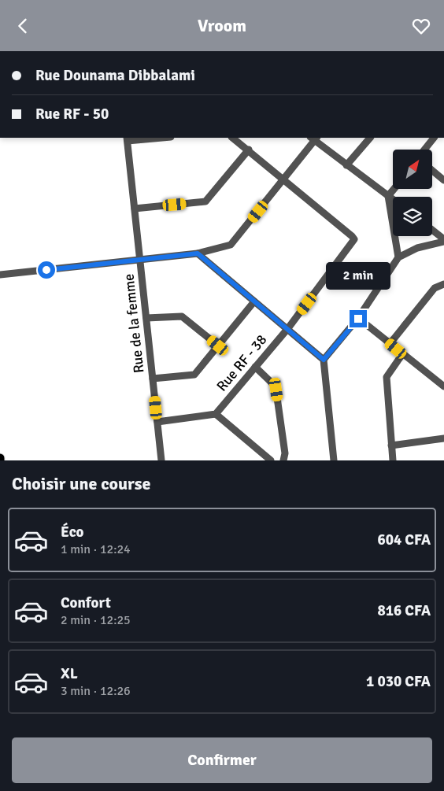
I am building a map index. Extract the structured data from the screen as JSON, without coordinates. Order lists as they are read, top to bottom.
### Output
{
  "streets": {
    "street": ["Rue de la femme", "Rue RF - 38"]
  },
  "north": "top right",
  "page": {
    "header": "Vroom",
    "banner": ["Rue Dounama Dibbalami", "Rue RF - 50"],
    "bubble": "2 min",
    "heading": "Choisir une course",
    "list": [
      {
        "name": "Éco",
        "note": "1 min · 12:24",
        "value": "604 CFA"
      },
      {
        "name": "Confort",
        "note": "2 min · 12:25",
        "value": "816 CFA"
      },
      {
        "name": "XL",
        "note": "3 min · 12:26",
        "value": "1 030 CFA"
      }
    ],
    "buttons": "Confirmer"
  }
}
